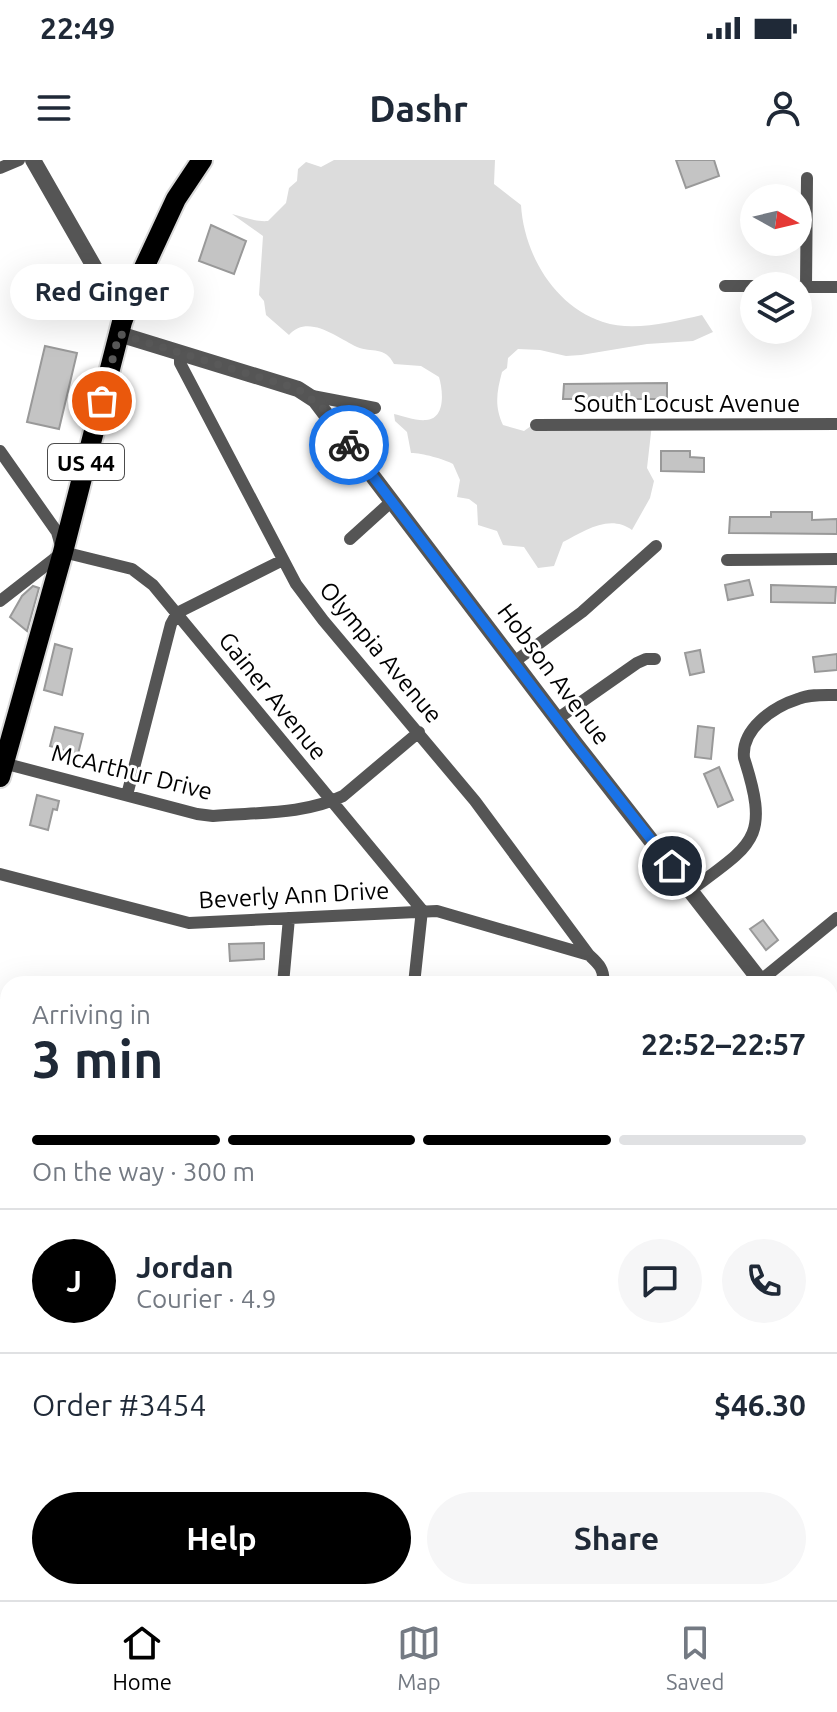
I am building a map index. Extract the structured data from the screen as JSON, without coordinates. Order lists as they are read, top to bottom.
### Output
{
  "streets": {
    "main road": ["US 44"],
    "street": [
      "South Locust Avenue",
      "Olympia Avenue",
      "Hobson Avenue",
      "Gainer Avenue",
      "McArthur Drive",
      "Beverly Ann Drive"
    ]
  },
  "crossings": [
    ["US 44", "Gainer Avenue"],
    ["US 44", "McArthur Drive"],
    ["Olympia Avenue", "McArthur Drive"],
    ["Olympia Avenue", "Beverly Ann Drive"],
    ["Gainer Avenue", "McArthur Drive"],
    ["Gainer Avenue", "Beverly Ann Drive"]
  ],
  "places": ["Red Ginger"],
  "north": "right",
  "page": {
    "status": "22:49",
    "header": "Dashr",
    "bubble": "Red Ginger",
    "heading": ["3 min", "Arriving in", "22:52–22:57"],
    "panel": [
      "Jordan",
      "Courier · 4.9",
      "Order #3454",
      "$46.30"
    ],
    "bar": "On the way · 300 m",
    "round": "J",
    "buttons": ["Help", "Share"],
    "tabs": ["Home", "Map", "Saved"]
  }
}
